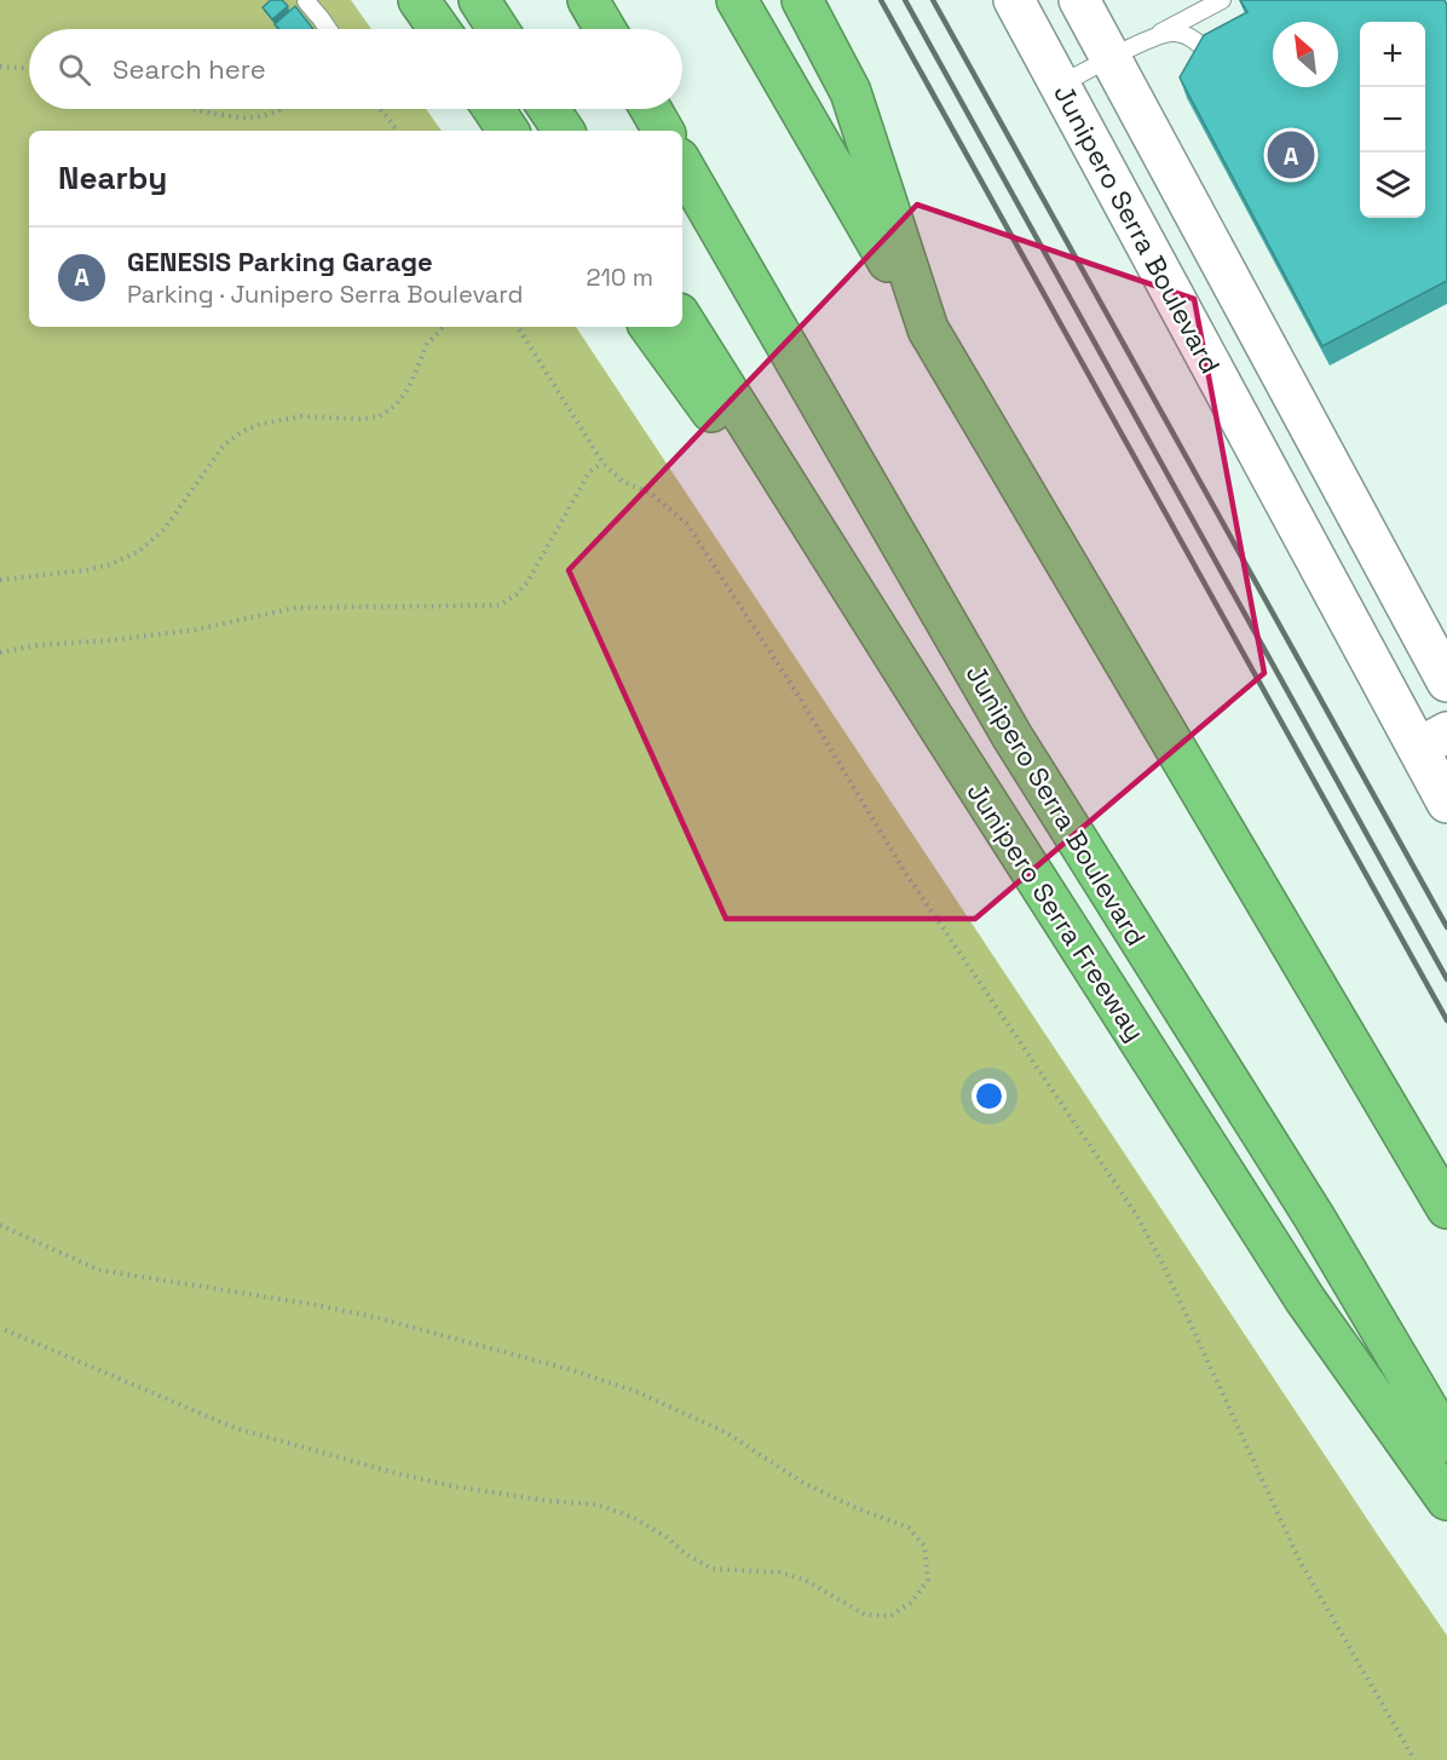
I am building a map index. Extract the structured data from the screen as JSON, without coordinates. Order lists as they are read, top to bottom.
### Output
{
  "streets": {
    "highway": ["Junipero Serra Boulevard", "Junipero Serra Freeway"]
  },
  "north": "top left",
  "page": {
    "map_buttons": ["+", "−"],
    "search": "Search here",
    "pins": "A",
    "heading": "Nearby",
    "list": [
      {
        "mark": "A",
        "name": "GENESIS Parking Garage",
        "note": "Parking · Junipero Serra Boulevard",
        "value": "210 m"
      }
    ]
  }
}
